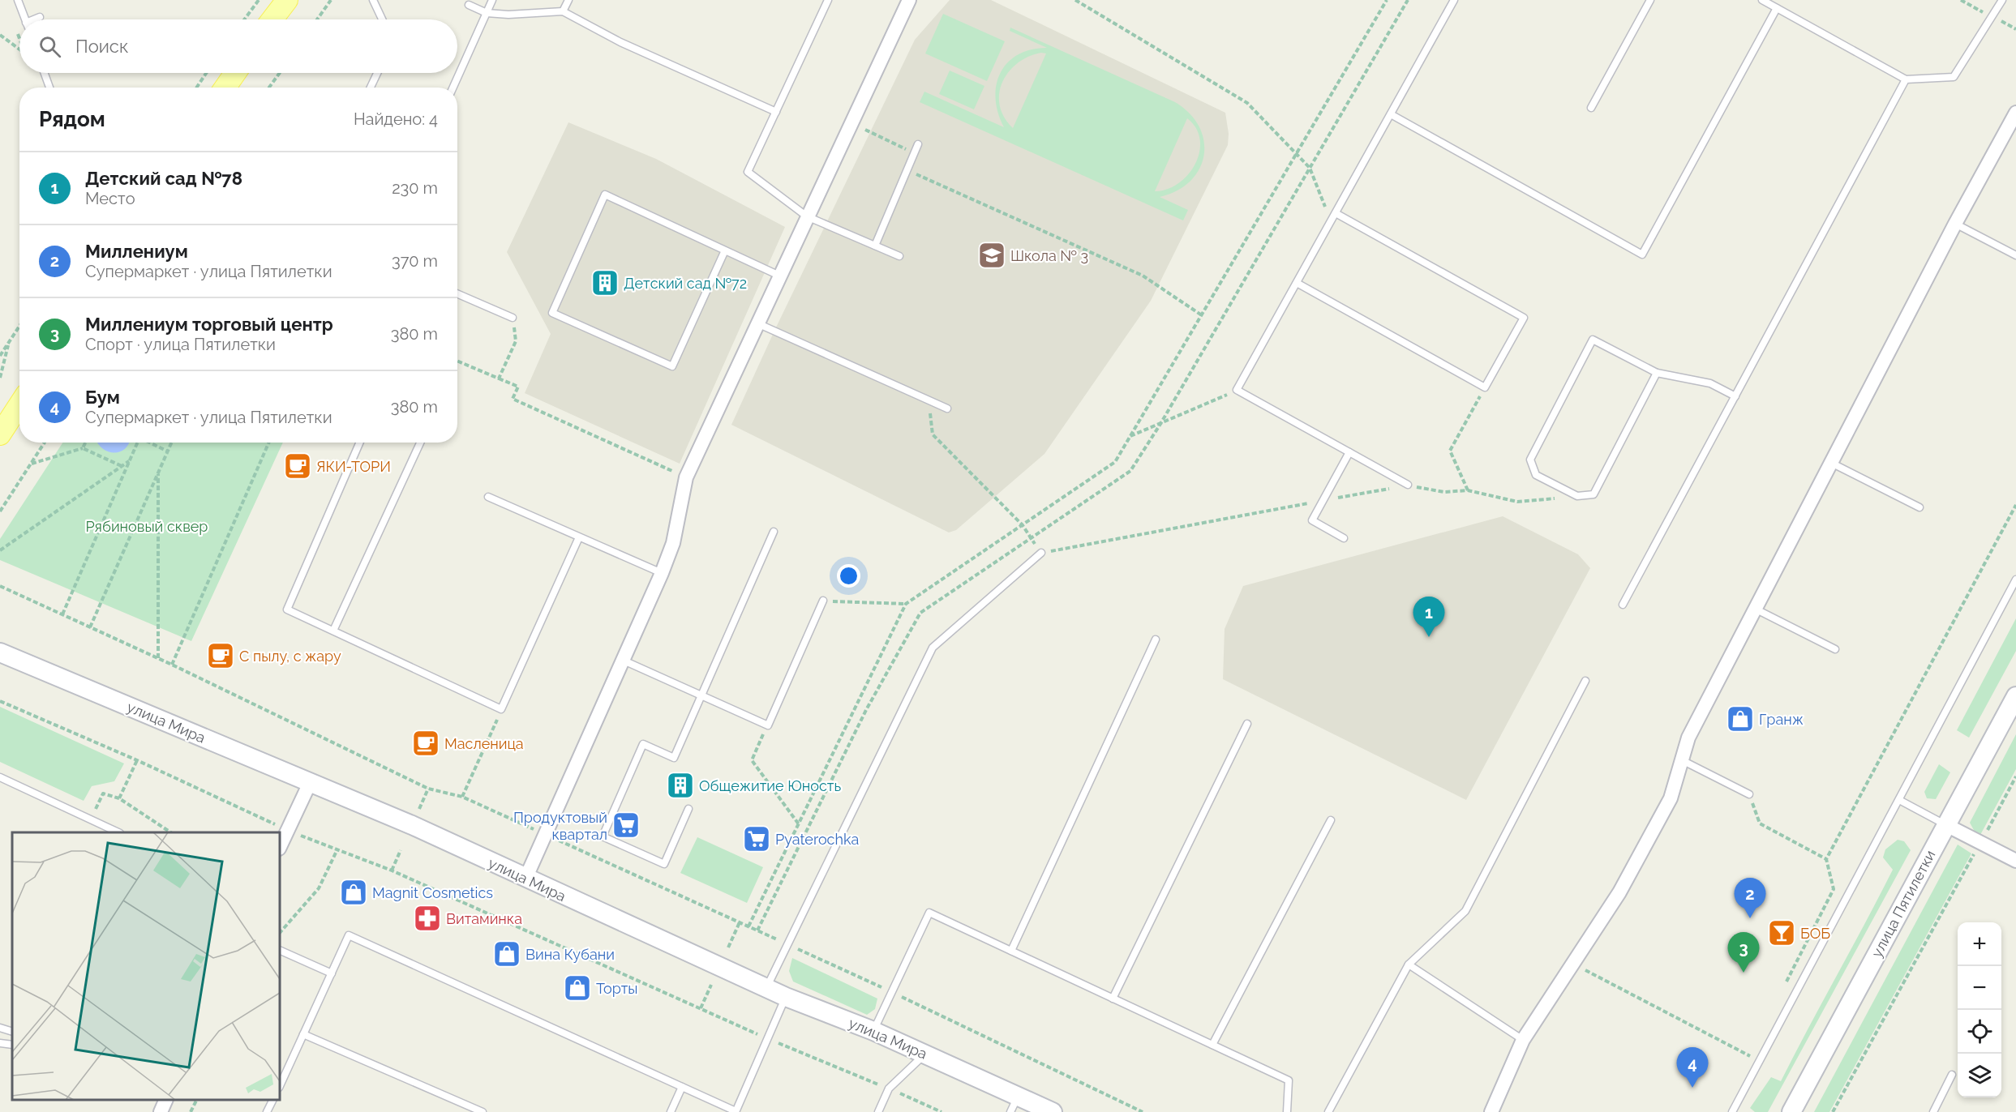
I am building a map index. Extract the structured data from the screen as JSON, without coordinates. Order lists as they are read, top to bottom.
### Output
{
  "streets": {
    "main road": ["улица Мира", "улица Пятилетки"]
  },
  "parks": ["Рябиновый сквер"],
  "places": {
    "school or university": ["Школа № 3"],
    "building": ["Детский сад №72", "Общежитие Юность"],
    "cafe": ["ЯКИ-ТОРИ", "С пылу, с жару", "Масленица"],
    "shop": [
      "Гранж",
      "Magnit Cosmetics",
      "Вина Кубани",
      "Торты"
    ],
    "supermarket": ["Продуктовый квартал", "Pyaterochka"],
    "pharmacy": ["Витаминка"],
    "bar": ["БОБ"]
  },
  "page": {
    "search": "Поиск",
    "heading": ["Рядом", "Найдено: 4"],
    "list": [
      {
        "mark": "1",
        "name": "Детский сад №78",
        "note": "Место",
        "value": "230 m"
      },
      {
        "mark": "2",
        "name": "Миллениум",
        "note": "Супермаркет · улица Пятилетки",
        "value": "370 m"
      },
      {
        "mark": "3",
        "name": "Миллениум торговый центр",
        "note": "Спорт · улица Пятилетки",
        "value": "380 m"
      },
      {
        "mark": "4",
        "name": "Бум",
        "note": "Супермаркет · улица Пятилетки",
        "value": "380 m"
      }
    ],
    "pins": [
      "1",
      "2",
      "3",
      "4"
    ],
    "map_buttons": ["+", "−"]
  }
}
